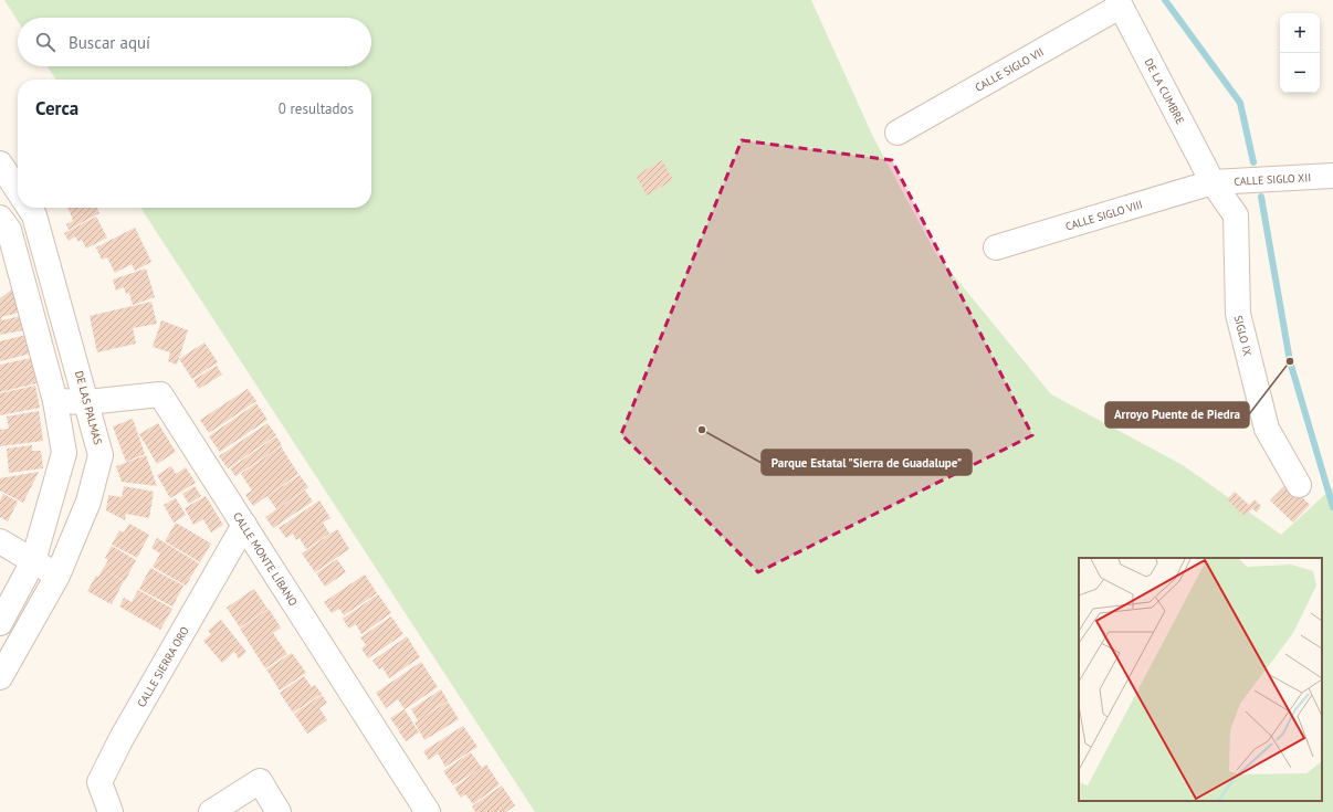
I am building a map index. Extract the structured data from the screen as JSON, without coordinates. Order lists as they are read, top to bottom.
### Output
{
  "streets": {
    "street": [
      "CALLE SIGLO VII",
      "DE LA CUMBRE",
      "CALLE SIGLO XII",
      "CALLE SIGLO VIII",
      "SIGLO IX",
      "DE LAS PALMAS",
      "CALLE MONTE LÍBANO",
      "CALLE SIERRA ORO"
    ]
  },
  "crossings": [
    ["CALLE SIGLO VII", "DE LA CUMBRE"],
    ["DE LA CUMBRE", "CALLE SIGLO XII"],
    ["DE LA CUMBRE", "CALLE SIGLO VIII"],
    ["DE LA CUMBRE", "SIGLO IX"],
    ["CALLE SIGLO XII", "CALLE SIGLO VIII"],
    ["CALLE SIGLO XII", "SIGLO IX"],
    ["CALLE SIGLO VIII", "SIGLO IX"],
    ["DE LAS PALMAS", "CALLE MONTE LÍBANO"],
    ["CALLE MONTE LÍBANO", "CALLE SIERRA ORO"]
  ],
  "places": ["Arroyo Puente de Piedra", "Parque Estatal \"Sierra de Guadalupe\""],
  "page": {
    "map_buttons": ["+", "−"],
    "search": "Buscar aquí",
    "heading": ["Cerca", "0 resultados"]
  }
}
